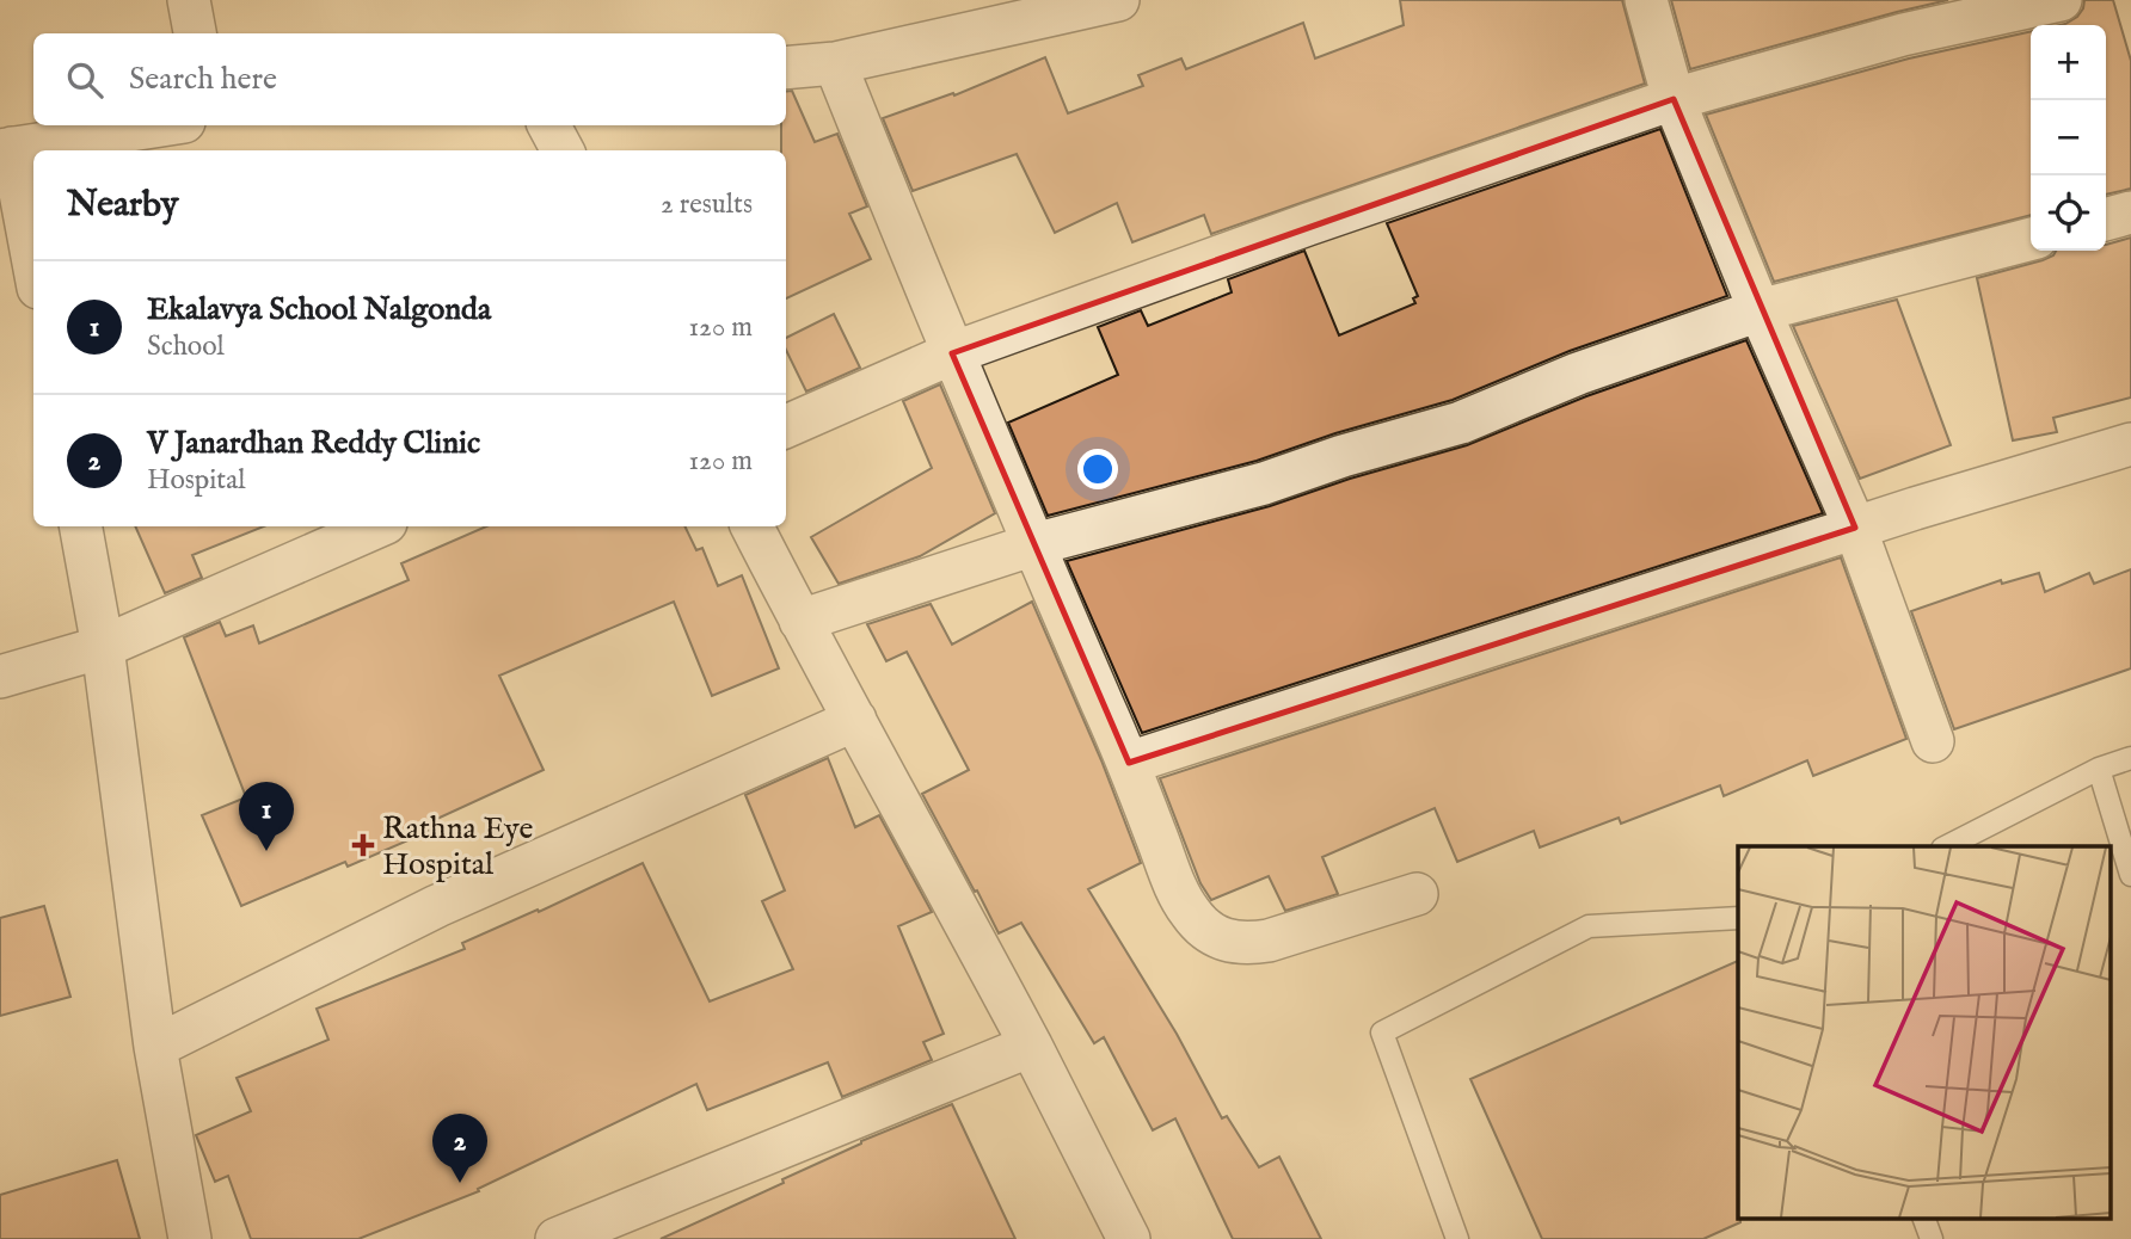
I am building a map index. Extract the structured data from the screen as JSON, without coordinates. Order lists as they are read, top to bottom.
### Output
{
  "places": {
    "health": ["Rathna Eye Hospital"]
  },
  "page": {
    "map_buttons": ["+", "−"],
    "search": "Search here",
    "heading": ["Nearby", "2 results"],
    "list": [
      {
        "mark": "1",
        "name": "Ekalavya School Nalgonda",
        "note": "School",
        "value": "120 m"
      },
      {
        "mark": "2",
        "name": "V Janardhan Reddy Clinic",
        "note": "Hospital",
        "value": "120 m"
      }
    ],
    "pins": ["1", "2"]
  }
}
